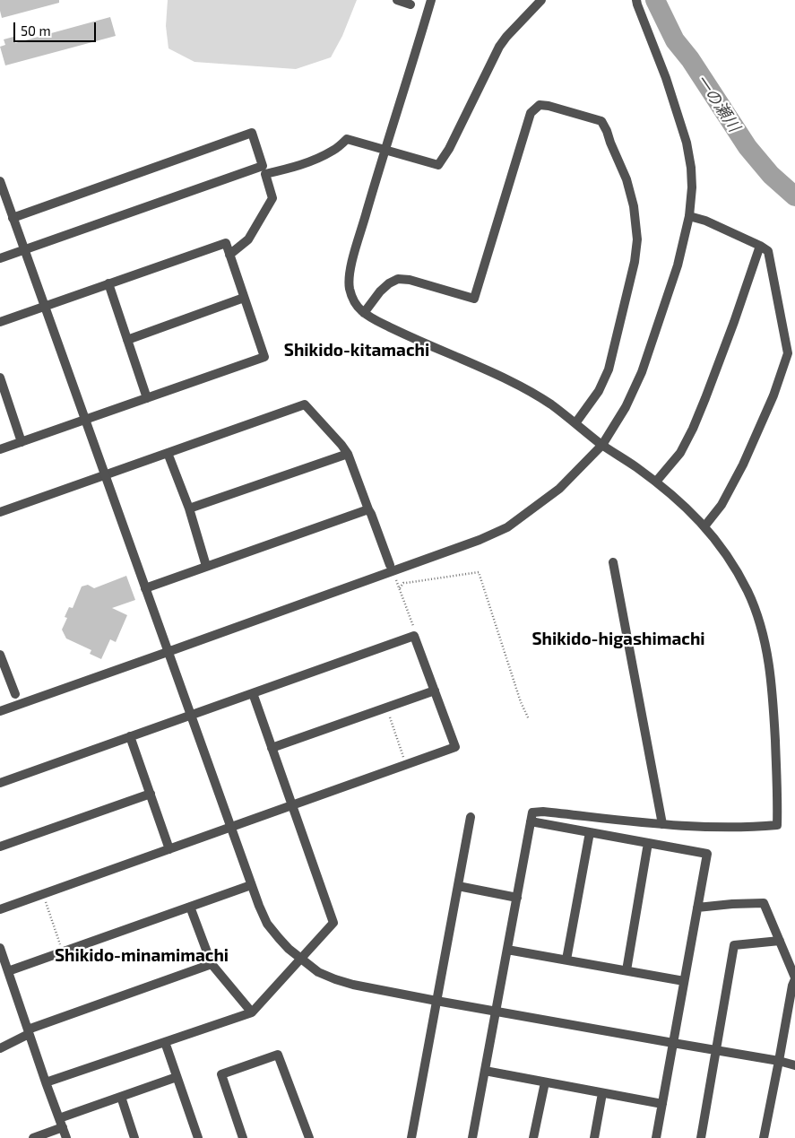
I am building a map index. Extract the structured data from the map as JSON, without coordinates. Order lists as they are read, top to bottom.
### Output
{
  "districts": ["Shikido-kitamachi", "Shikido-higashimachi", "Shikido-minamimachi"],
  "water": ["一の瀬川"],
  "scale_bar": "50 m"
}
